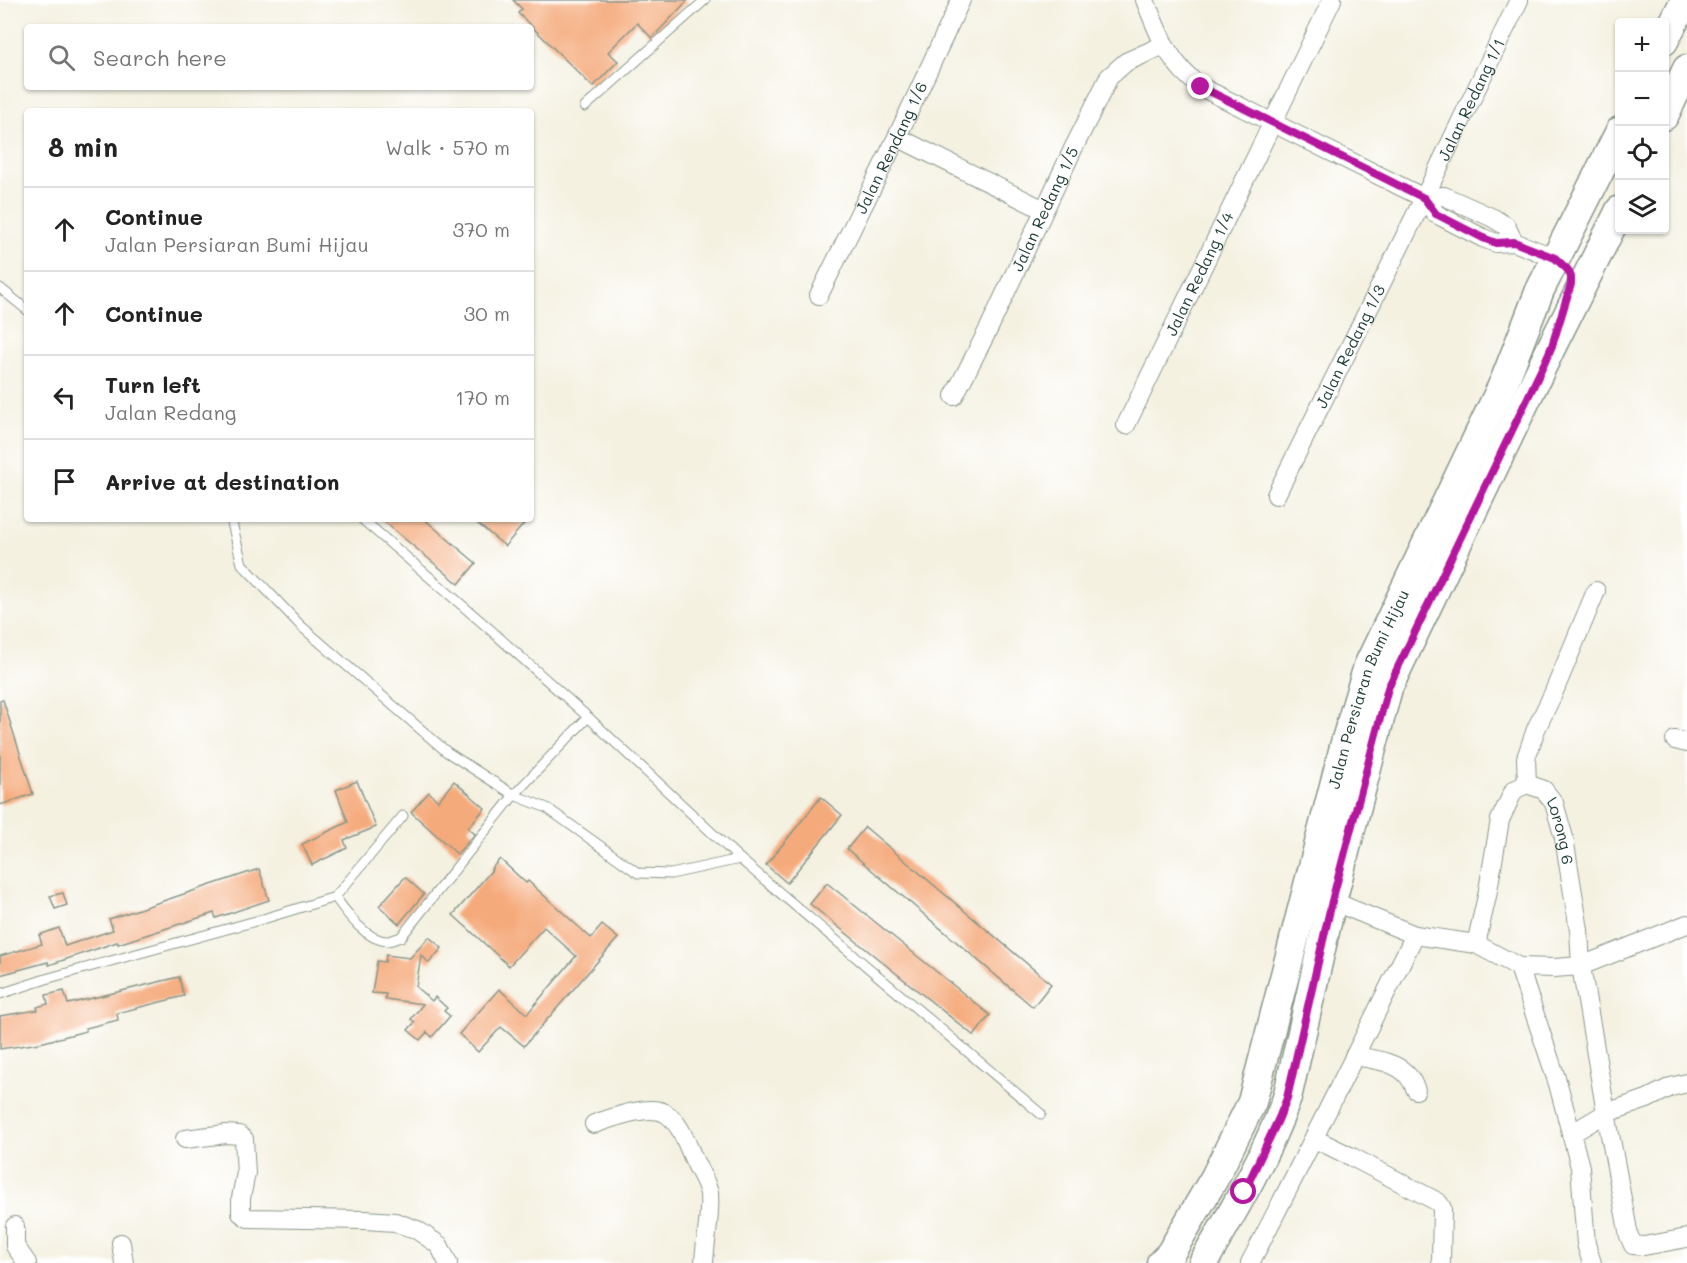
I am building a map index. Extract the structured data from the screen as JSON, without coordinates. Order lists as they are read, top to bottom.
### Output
{
  "streets": {
    "main road": ["Jalan Persiaran Bumi Hijau"],
    "street": [
      "Jalan Redang 1/1",
      "Jalan Rendang 1/6",
      "Jalan Redang 1/5",
      "Jalan Redang 1/4",
      "Jalan Redang 1/3",
      "Lorong 6"
    ]
  },
  "crossings": [
    ["Jalan Redang 1/1", "Jalan Redang 1/3"]
  ],
  "page": {
    "map_buttons": ["+", "−"],
    "search": "Search here",
    "heading": ["8 min", "Walk · 570 m"],
    "list": [
      ["Continue", "Jalan Persiaran Bumi Hijau", "370 m"],
      ["Continue", "30 m"],
      ["Turn left", "Jalan Redang", "170 m"],
      "Arrive at destination"
    ]
  }
}
